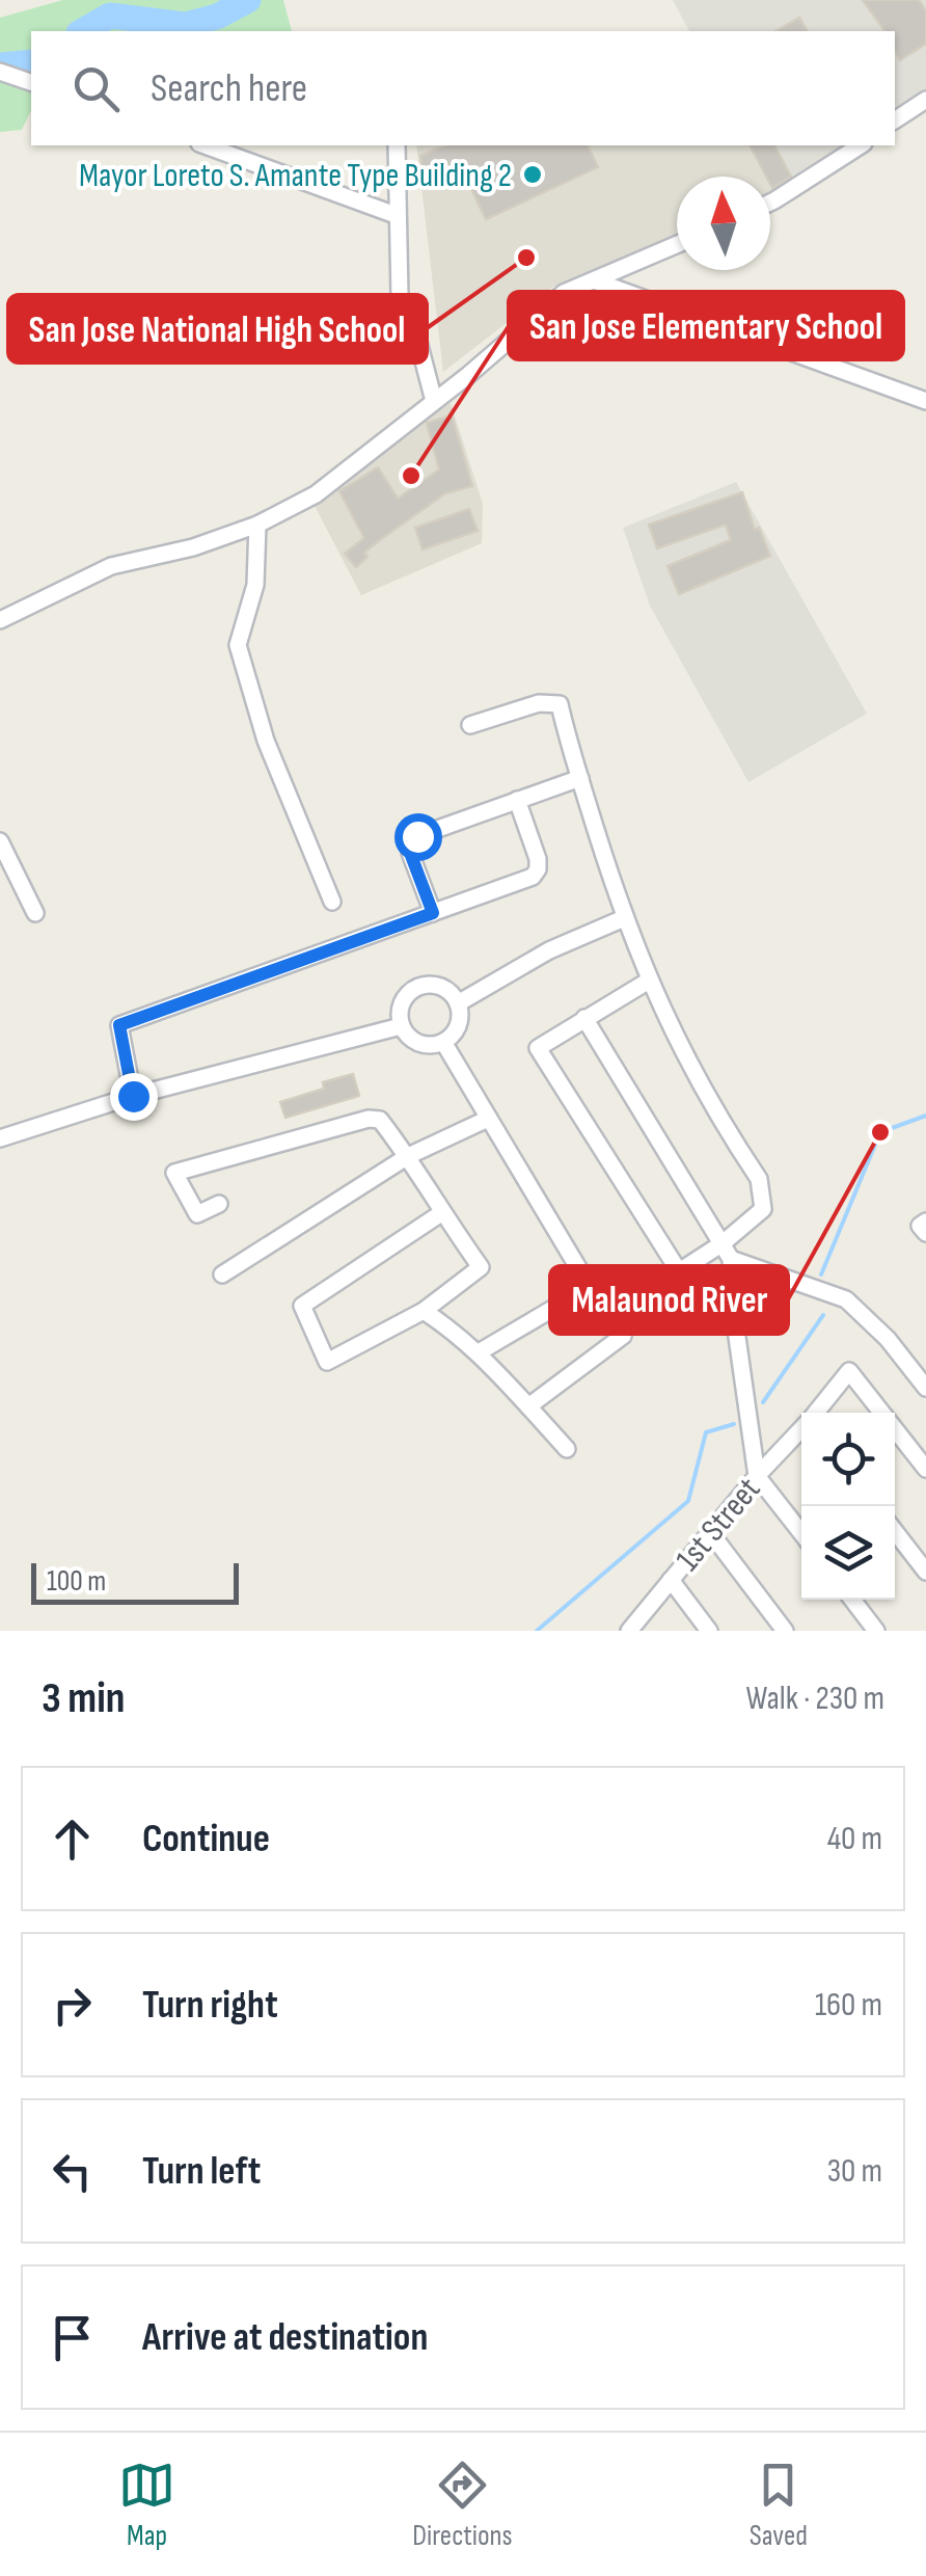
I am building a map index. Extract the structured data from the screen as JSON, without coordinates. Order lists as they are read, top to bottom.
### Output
{
  "streets": {
    "street": ["1st Street"]
  },
  "places": [
    "Mayor Loreto S. Amante Type Building 2",
    "San Jose National High School",
    "San Jose Elementary School",
    "Malaunod River"
  ],
  "scale_bar": "100 m",
  "north": "top",
  "page": {
    "search": "Search here",
    "scale": "100 m",
    "heading": ["3 min", "Walk · 230 m"],
    "list": [
      ["Continue", "40 m"],
      ["Turn right", "160 m"],
      ["Turn left", "30 m"],
      "Arrive at destination"
    ],
    "nav": ["Map", "Directions", "Saved"]
  }
}
